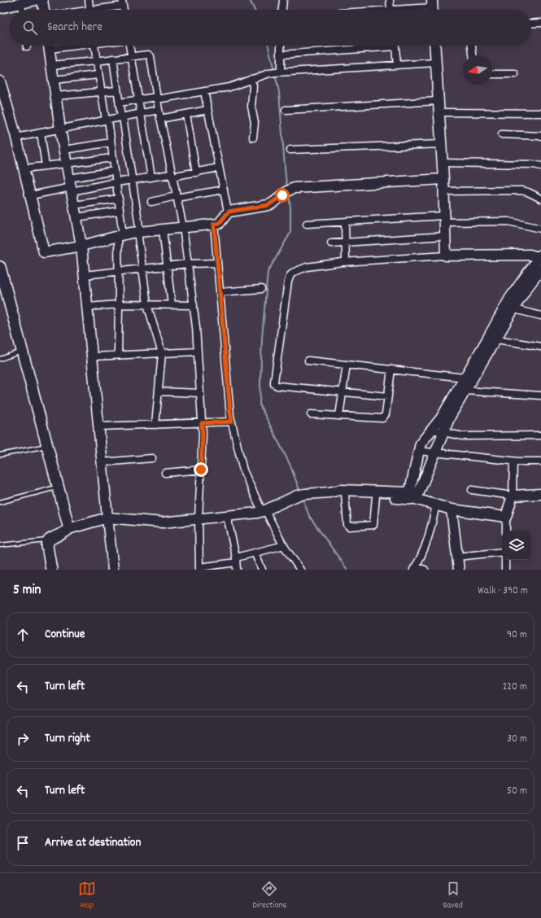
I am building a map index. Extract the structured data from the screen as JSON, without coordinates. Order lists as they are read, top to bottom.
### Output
{
  "north": "left",
  "page": {
    "search": "Search here",
    "heading": ["5 min", "Walk · 390 m"],
    "list": [
      ["Continue", "90 m"],
      ["Turn left", "220 m"],
      ["Turn right", "30 m"],
      ["Turn left", "50 m"],
      "Arrive at destination"
    ],
    "nav": ["Map", "Directions", "Saved"]
  }
}
